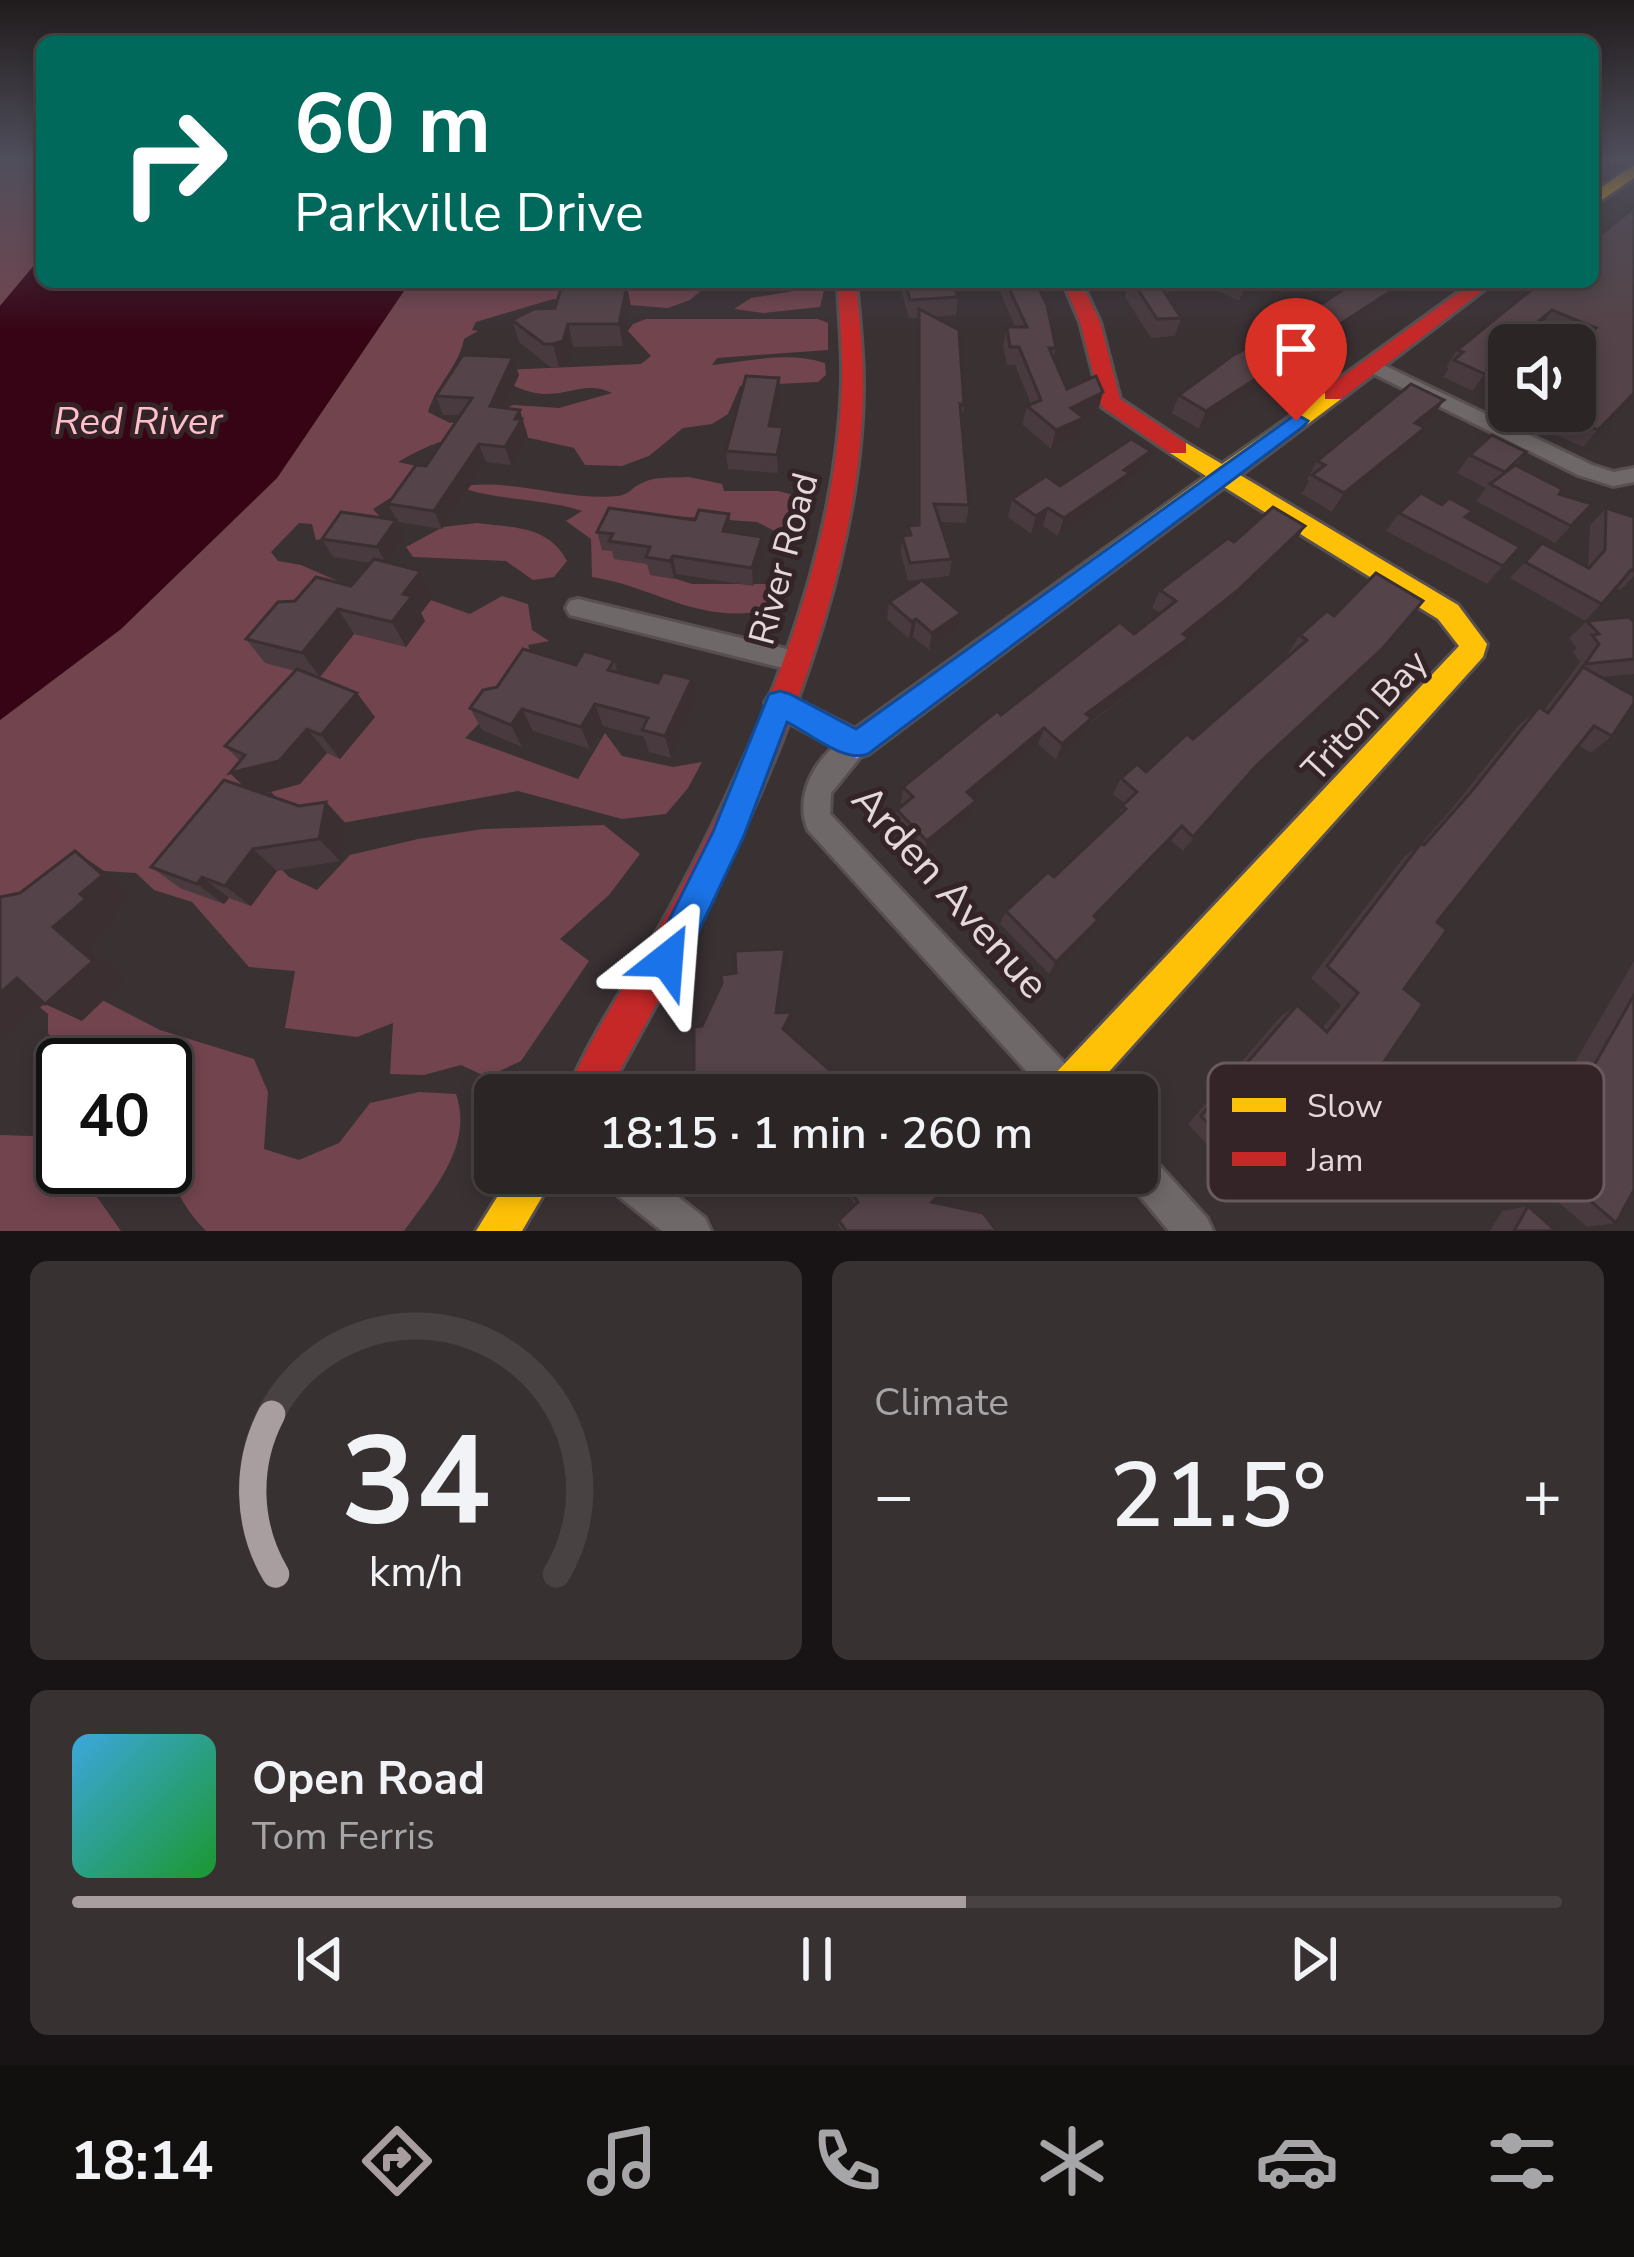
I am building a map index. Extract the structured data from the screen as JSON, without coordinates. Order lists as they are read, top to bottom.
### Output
{
  "streets": {
    "street": ["River Road", "Triton Bay", "Arden Avenue"]
  },
  "water": ["Red River"],
  "legend": ["Slow", "Jam"],
  "page": {
    "turn": ["60 m", "Parkville Drive"],
    "limit": "40",
    "trip": "18:15 · 1 min · 260 m",
    "tile": "Climate",
    "heat": ["−", "21.5°", "+"],
    "song": ["Open Road", "Tom Ferris"],
    "tabs": "18:14",
    "gauge": ["34", "km/h"]
  }
}
